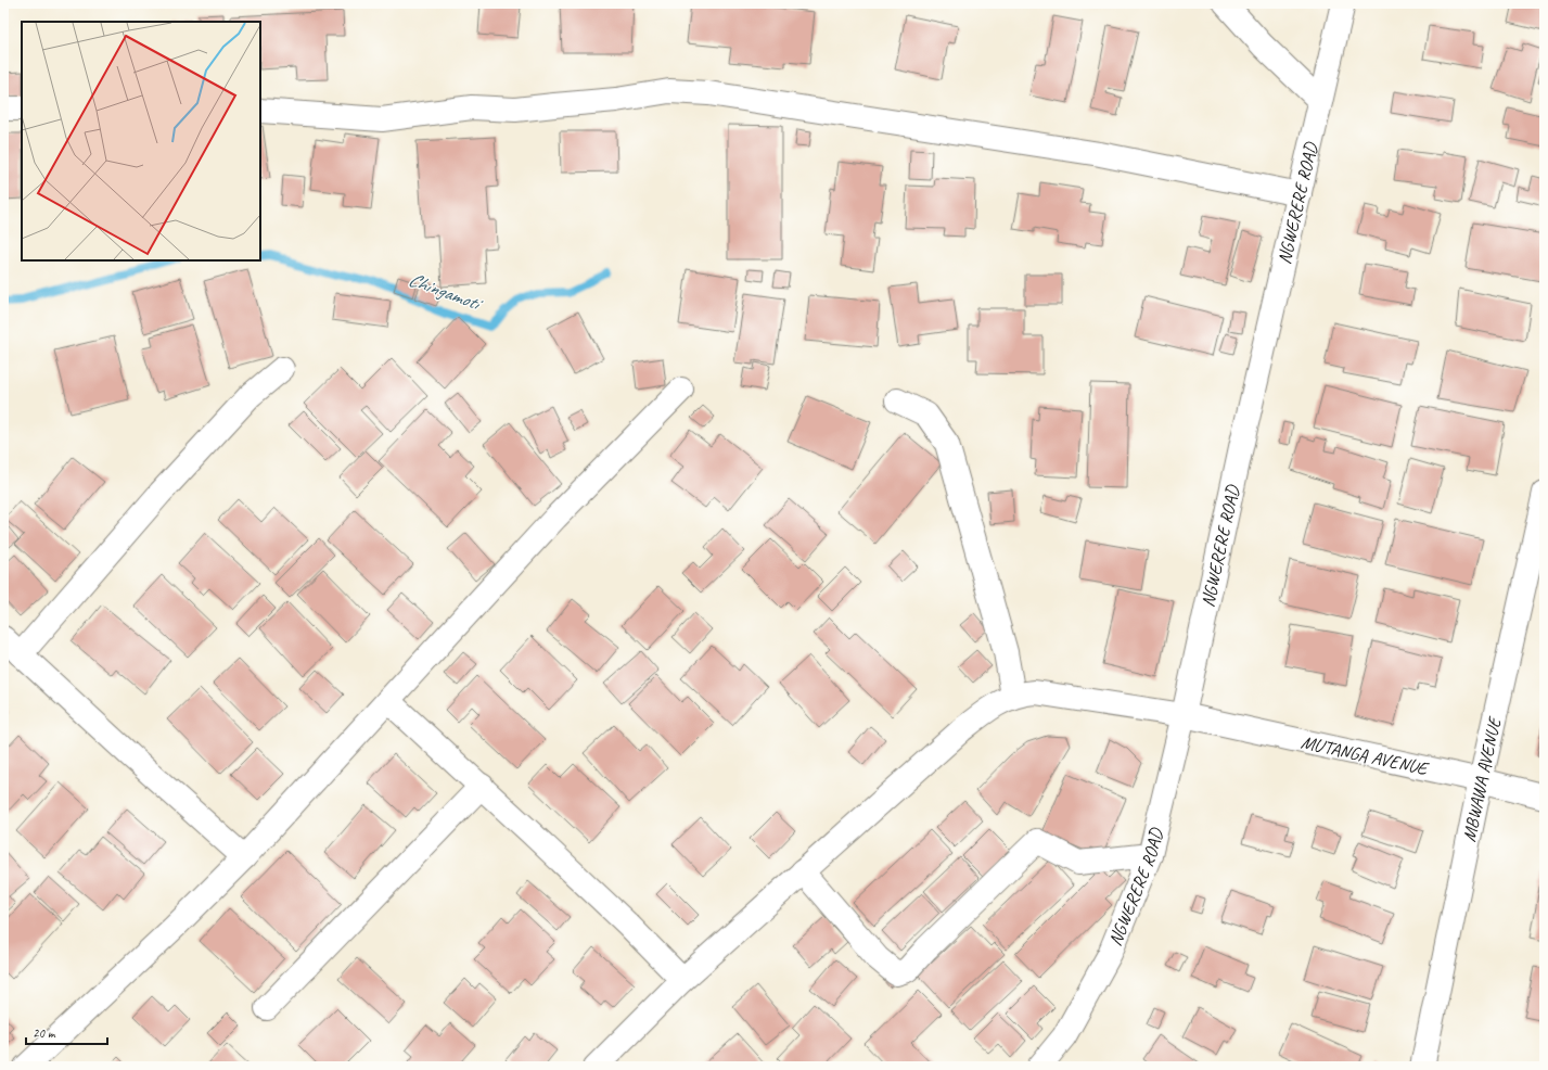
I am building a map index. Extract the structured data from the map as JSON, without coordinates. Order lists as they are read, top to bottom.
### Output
{
  "streets": {
    "street": ["NGWERERE ROAD", "MUTANGA AVENUE", "MBWAWA AVENUE"]
  },
  "crossings": [
    ["NGWERERE ROAD", "MUTANGA AVENUE"],
    ["MUTANGA AVENUE", "MBWAWA AVENUE"]
  ],
  "water": ["Chingamoti"],
  "scale_bar": "20 m"
}
